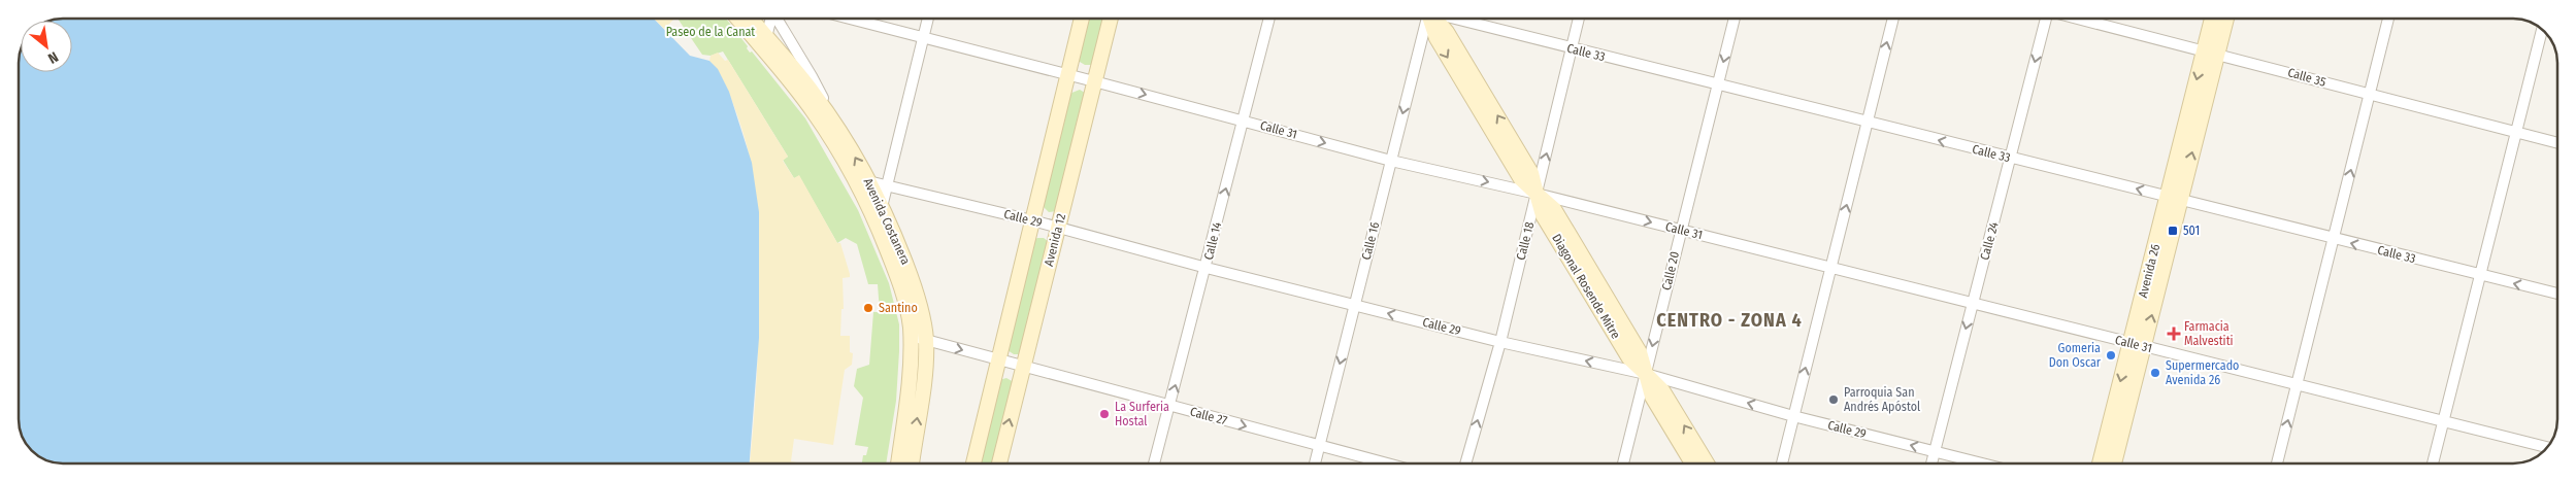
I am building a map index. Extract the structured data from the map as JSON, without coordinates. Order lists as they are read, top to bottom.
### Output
{
  "streets": {
    "main road": [
      "Avenida Costanera",
      "Avenida 12",
      "Avenida 26",
      "Diagonal Rosende Mitre"
    ],
    "street": [
      "Calle 33",
      "Calle 35",
      "Calle 31",
      "Calle 29",
      "Calle 14",
      "Calle 16",
      "Calle 18",
      "Calle 24",
      "Calle 20",
      "Calle 27"
    ]
  },
  "crossings": [
    ["Calle 33", "Calle 18"],
    ["Calle 33", "Calle 24"],
    ["Calle 33", "Calle 20"],
    ["Calle 33", "Avenida 26"],
    ["Calle 35", "Avenida 26"],
    ["Calle 31", "Avenida 12"],
    ["Calle 31", "Calle 14"],
    ["Calle 31", "Calle 16"],
    ["Calle 31", "Calle 18"],
    ["Calle 31", "Calle 24"],
    ["Calle 31", "Calle 20"],
    ["Calle 31", "Avenida 26"],
    ["Calle 31", "Diagonal Rosende Mitre"],
    ["Calle 29", "Avenida Costanera"],
    ["Calle 29", "Avenida 12"],
    ["Calle 29", "Calle 14"],
    ["Calle 29", "Calle 16"],
    ["Calle 29", "Calle 18"],
    ["Calle 29", "Calle 24"],
    ["Calle 29", "Calle 20"],
    ["Calle 29", "Diagonal Rosende Mitre"],
    ["Avenida Costanera", "Calle 27"],
    ["Avenida 12", "Calle 27"],
    ["Calle 14", "Calle 27"],
    ["Calle 16", "Calle 27"],
    ["Calle 18", "Diagonal Rosende Mitre"],
    ["Calle 20", "Diagonal Rosende Mitre"]
  ],
  "one_way": [
    "Calle 33",
    "Calle 29",
    "Calle 14",
    "Calle 16",
    "Calle 18",
    "Calle 24",
    "Calle 20",
    "Calle 27"
  ],
  "districts": ["CENTRO - ZONA 4"],
  "parks": ["Paseo de la Canat"],
  "places": {
    "transit": ["501"],
    "other": [
      "Santino",
      "Gomeria Don Oscar",
      "Supermercado Avenida 26",
      "Parroquia San Andrés Apóstol",
      "La Surferia Hostal"
    ],
    "health": ["Farmacia Malvestiti"]
  },
  "north": "bottom right"
}
